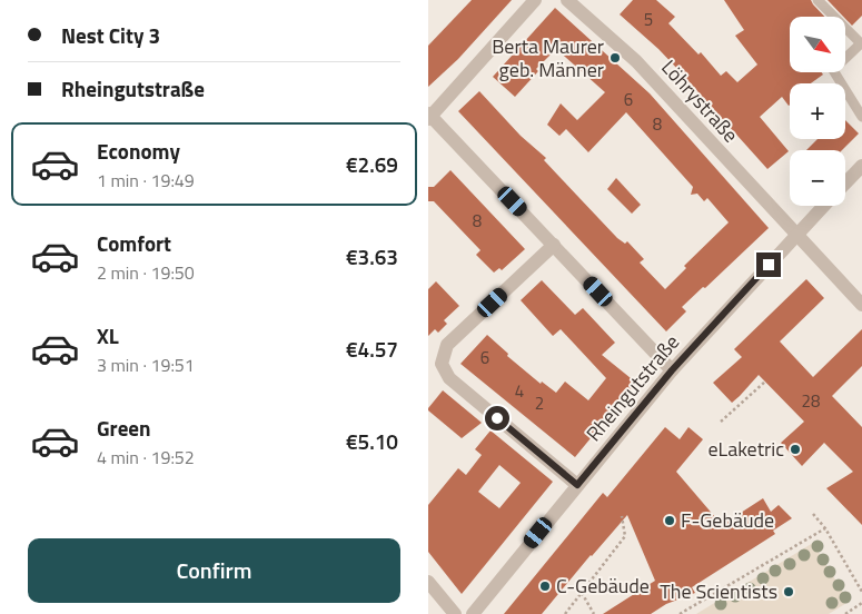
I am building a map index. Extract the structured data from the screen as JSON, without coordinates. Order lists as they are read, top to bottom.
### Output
{
  "streets": {
    "street": ["Löhrystraße", "Rheingutstraße"]
  },
  "crossings": [
    ["Löhrystraße", "Rheingutstraße"]
  ],
  "places": [
    "Berta Maurer geb. Männer",
    "eLaketric",
    "F-Gebäude",
    "C-Gebäude",
    "The Scientists"
  ],
  "house_numbers": [
    "5",
    "6",
    "8",
    "8",
    "6",
    "4",
    "28",
    "2"
  ],
  "north": "bottom right",
  "page": {
    "banner": ["Nest City 3", "Rheingutstraße"],
    "map_buttons": ["+", "−"],
    "list": [
      {
        "name": "Economy",
        "note": "1 min · 19:49",
        "value": "€2.69"
      },
      {
        "name": "Comfort",
        "note": "2 min · 19:50",
        "value": "€3.63"
      },
      {
        "name": "XL",
        "note": "3 min · 19:51",
        "value": "€4.57"
      },
      {
        "name": "Green",
        "note": "4 min · 19:52",
        "value": "€5.10"
      }
    ],
    "buttons": "Confirm"
  }
}
